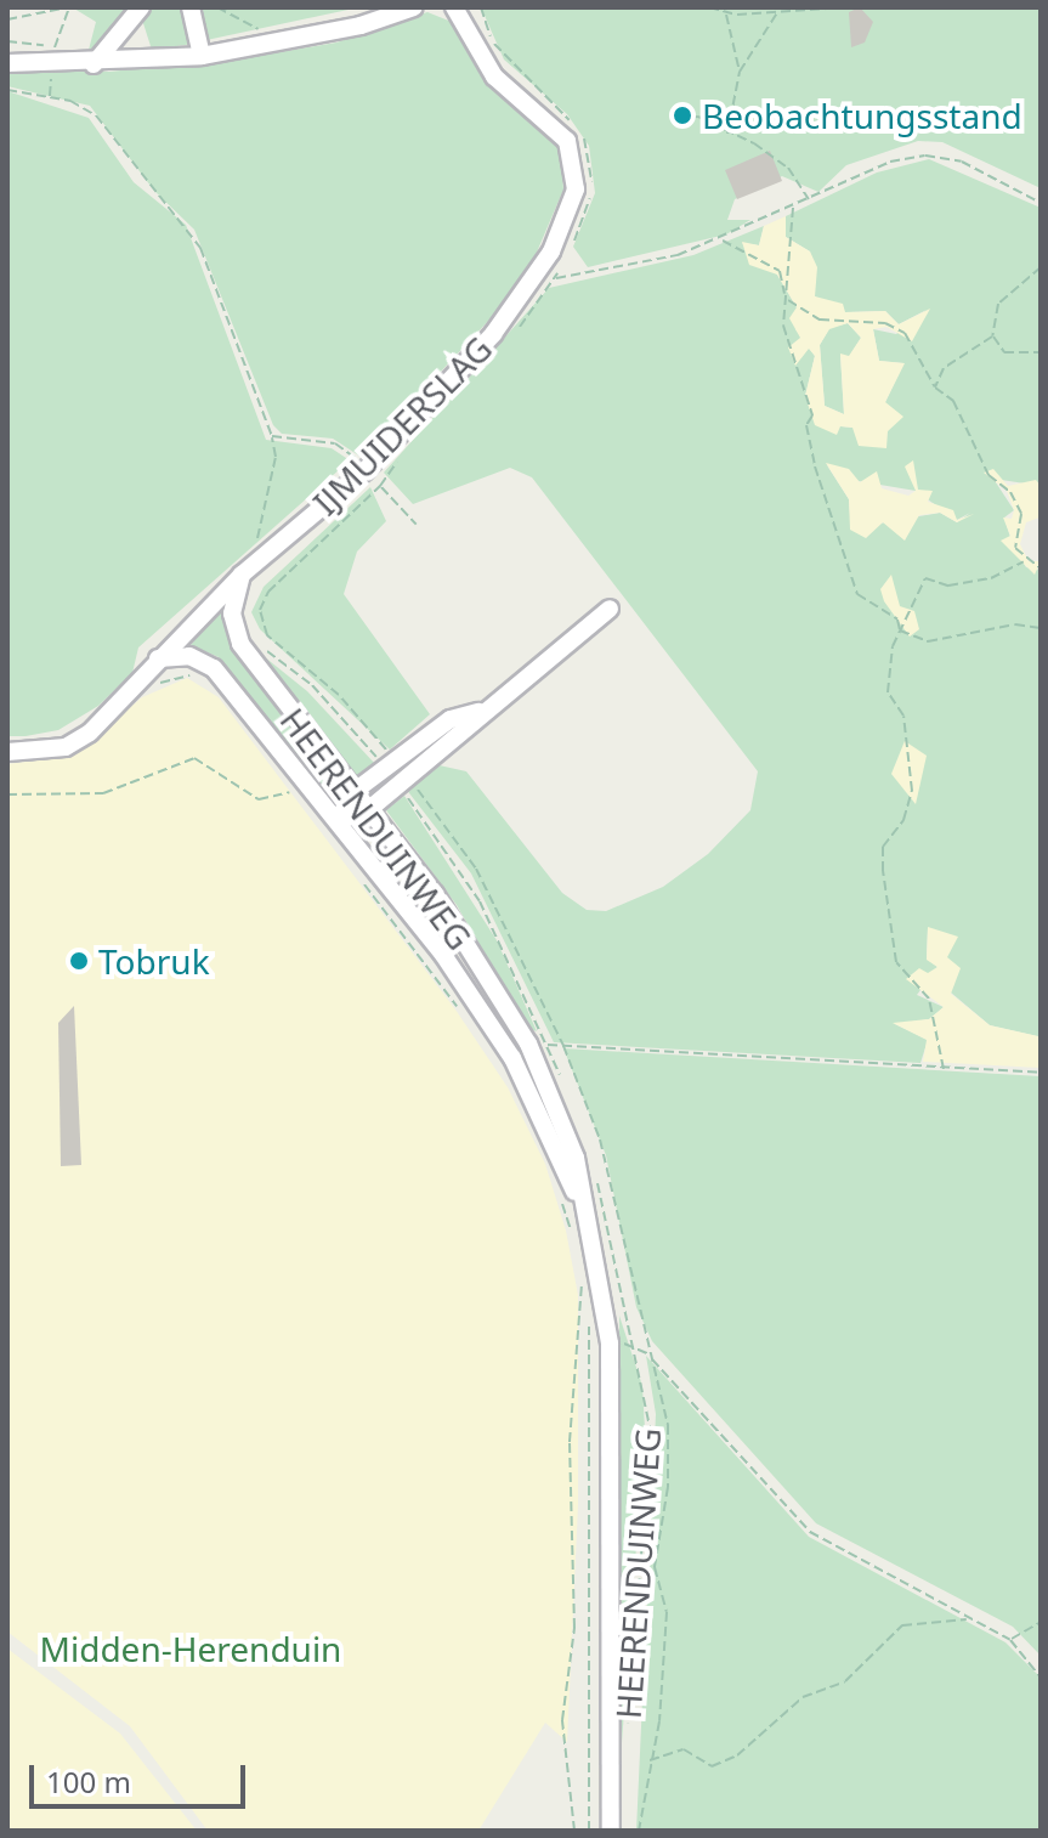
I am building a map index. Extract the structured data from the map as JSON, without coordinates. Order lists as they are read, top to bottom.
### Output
{
  "streets": {
    "street": ["IJMUIDERSLAG", "HEERENDUINWEG"]
  },
  "crossings": [
    ["IJMUIDERSLAG", "HEERENDUINWEG"]
  ],
  "parks": ["Midden-Herenduin"],
  "places": ["Beobachtungsstand", "Tobruk"],
  "scale_bar": "100 m"
}
